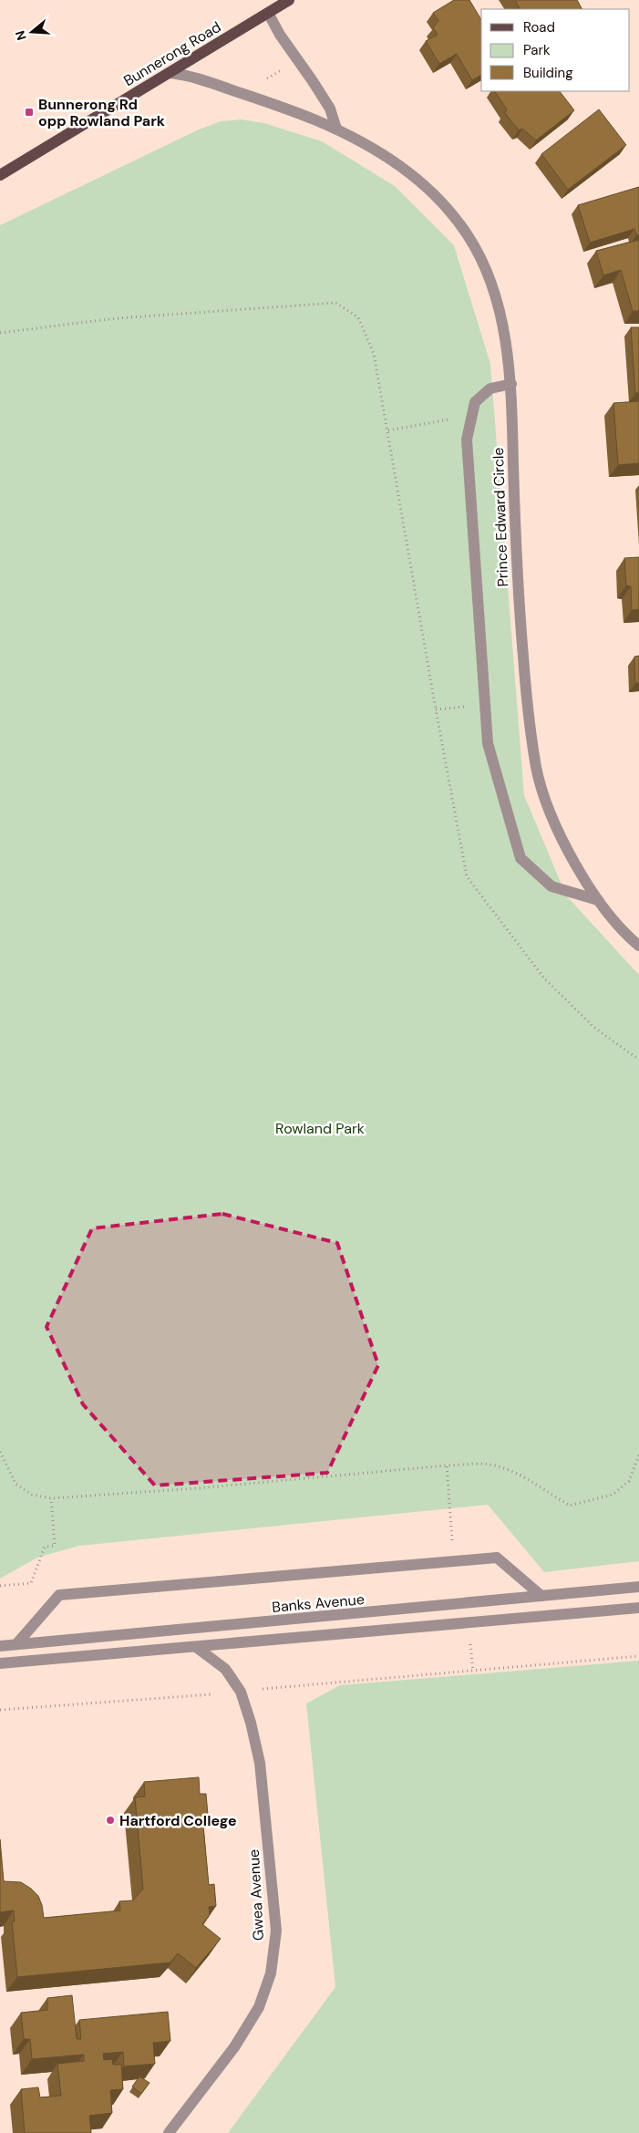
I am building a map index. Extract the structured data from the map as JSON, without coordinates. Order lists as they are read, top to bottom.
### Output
{
  "streets": {
    "main road": ["Bunnerong Road"],
    "street": ["Prince Edward Circle", "Banks Avenue", "Gwea Avenue"]
  },
  "crossings": [
    ["Bunnerong Road", "Prince Edward Circle"]
  ],
  "parks": ["Rowland Park"],
  "places": {
    "transit": ["Bunnerong Rd opp Rowland Park"],
    "other": ["Hartford College"]
  },
  "legend": ["Road", "Park", "Building"],
  "north": "left"
}
